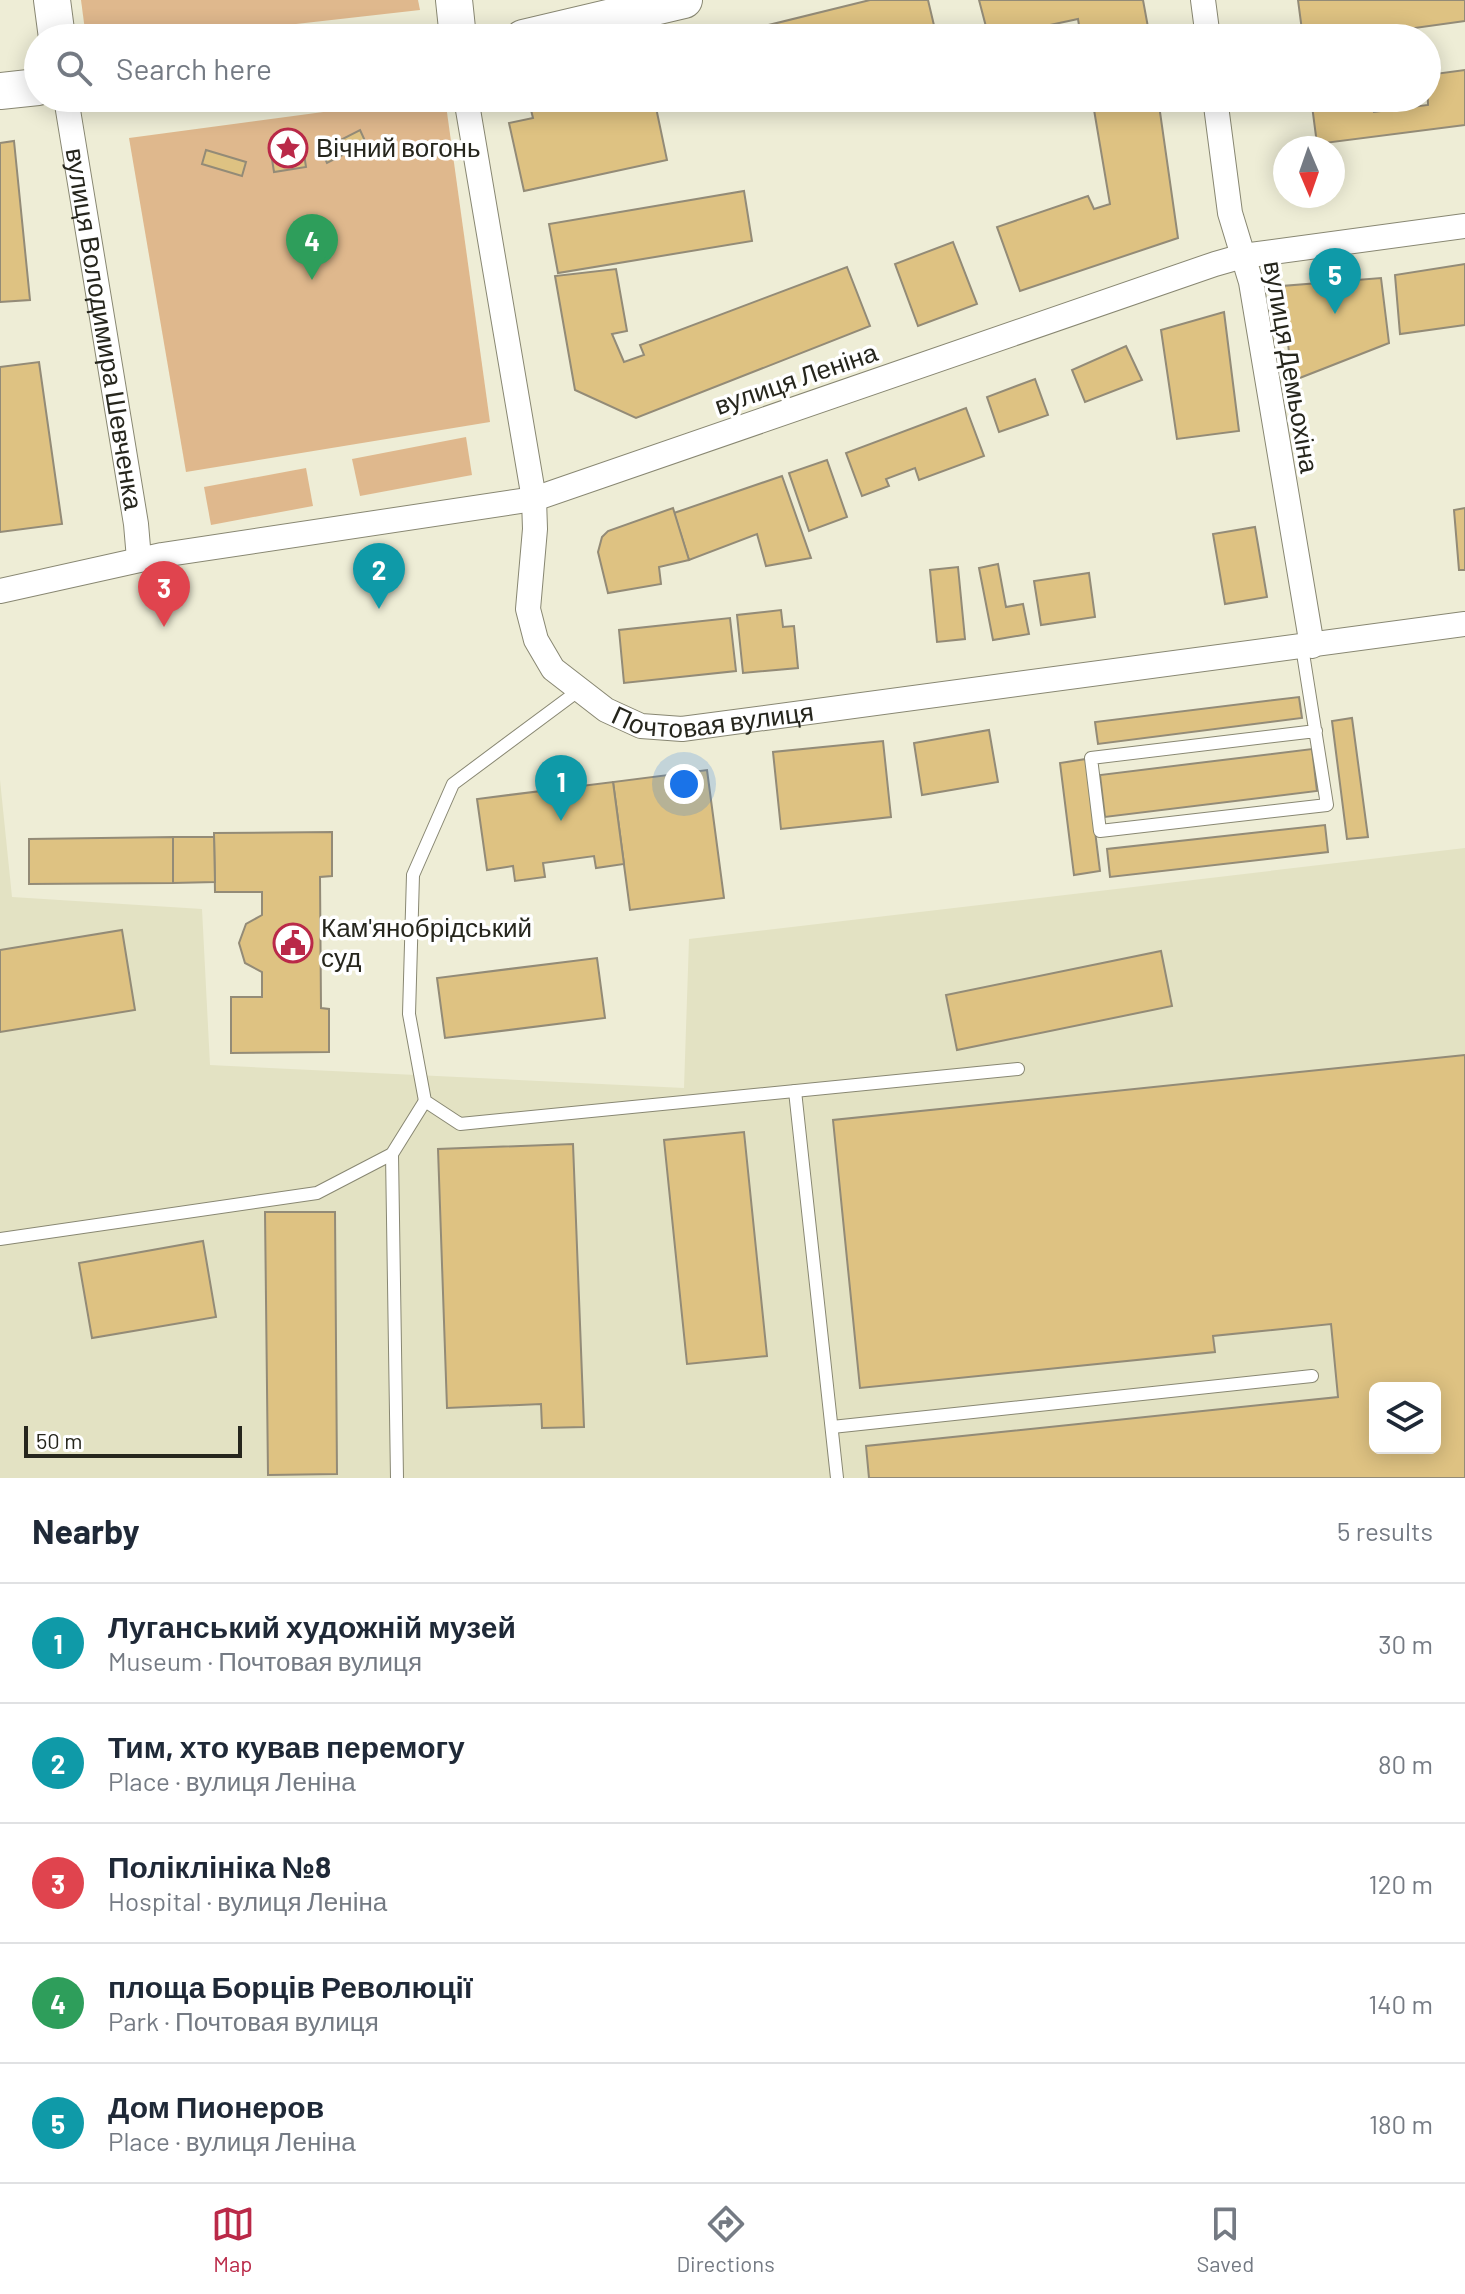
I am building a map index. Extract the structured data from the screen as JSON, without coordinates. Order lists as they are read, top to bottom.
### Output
{
  "streets": {
    "street": [
      "вулиця Володимира Шевченка",
      "вулиця Демьохіна",
      "вулиця Леніна",
      "Почтовая вулиця"
    ]
  },
  "crossings": [
    ["вулиця Володимира Шевченка", "вулиця Леніна"],
    ["вулиця Демьохіна", "вулиця Леніна"],
    ["вулиця Демьохіна", "Почтовая вулиця"],
    ["вулиця Леніна", "Почтовая вулиця"]
  ],
  "places": {
    "place": ["Вічний вогонь"],
    "public building": ["Кам'янобрідський суд"]
  },
  "scale_bar": "50 m",
  "north": "bottom",
  "page": {
    "search": "Search here",
    "pins": [
      "4",
      "5",
      "2",
      "3",
      "1"
    ],
    "scale": "50 m",
    "heading": ["Nearby", "5 results"],
    "list": [
      {
        "mark": "1",
        "name": "Луганський художній музей",
        "note": "Museum · Почтовая вулиця",
        "value": "30 m"
      },
      {
        "mark": "2",
        "name": "Тим, хто кував перемогу",
        "note": "Place · вулиця Леніна",
        "value": "80 m"
      },
      {
        "mark": "3",
        "name": "Поліклініка №8",
        "note": "Hospital · вулиця Леніна",
        "value": "120 m"
      },
      {
        "mark": "4",
        "name": "площа Борців Революції",
        "note": "Park · Почтовая вулиця",
        "value": "140 m"
      },
      {
        "mark": "5",
        "name": "Дом Пионеров",
        "note": "Place · вулиця Леніна",
        "value": "180 m"
      }
    ],
    "nav": ["Map", "Directions", "Saved"]
  }
}
